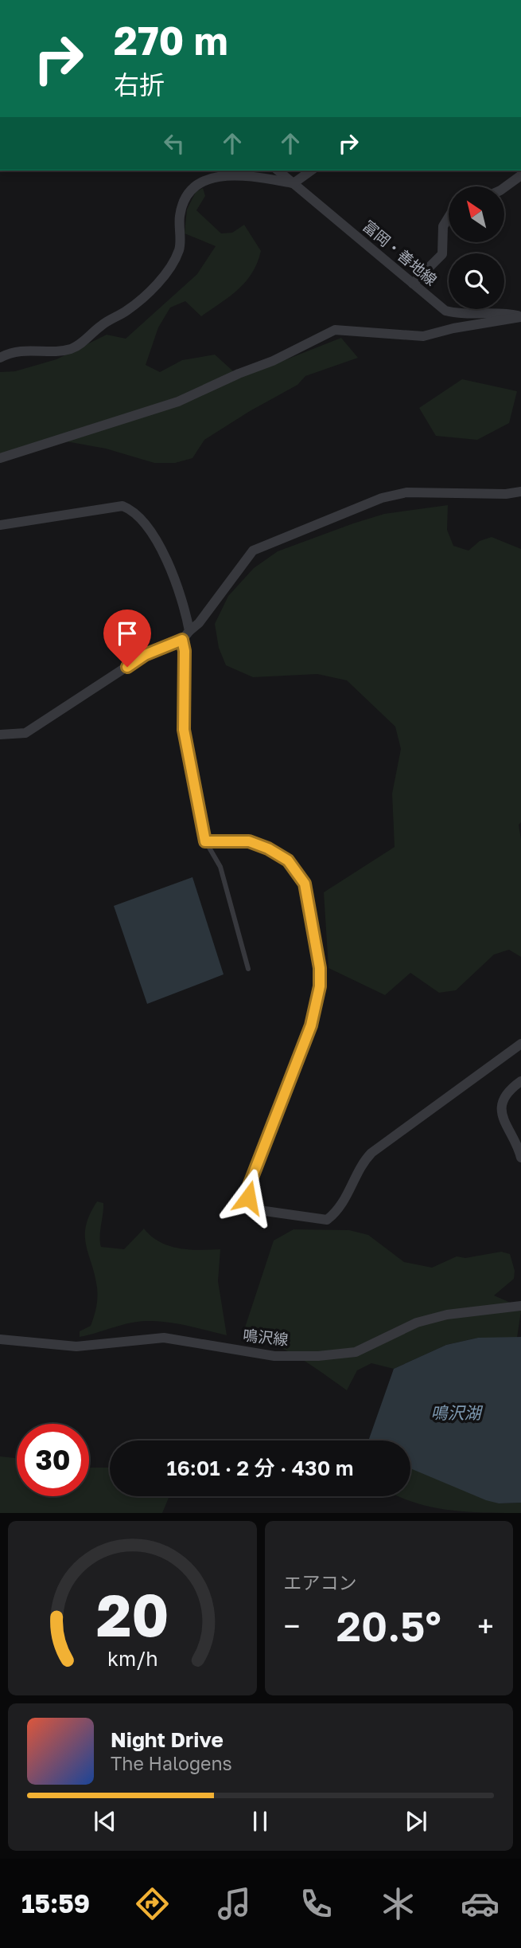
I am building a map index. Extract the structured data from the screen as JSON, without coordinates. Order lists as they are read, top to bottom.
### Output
{
  "streets": {
    "street": ["富岡・善地線", "鳴沢線"]
  },
  "water": ["鳴沢湖"],
  "north": "top left",
  "page": {
    "turn": ["270 m", "右折"],
    "limit": "30",
    "trip": "16:01 · 2 分 · 430 m",
    "tile": "エアコン",
    "heat": ["−", "20.5°", "+"],
    "song": ["Night Drive", "The Halogens"],
    "tabs": "15:59",
    "gauge": ["20", "km/h"]
  }
}
